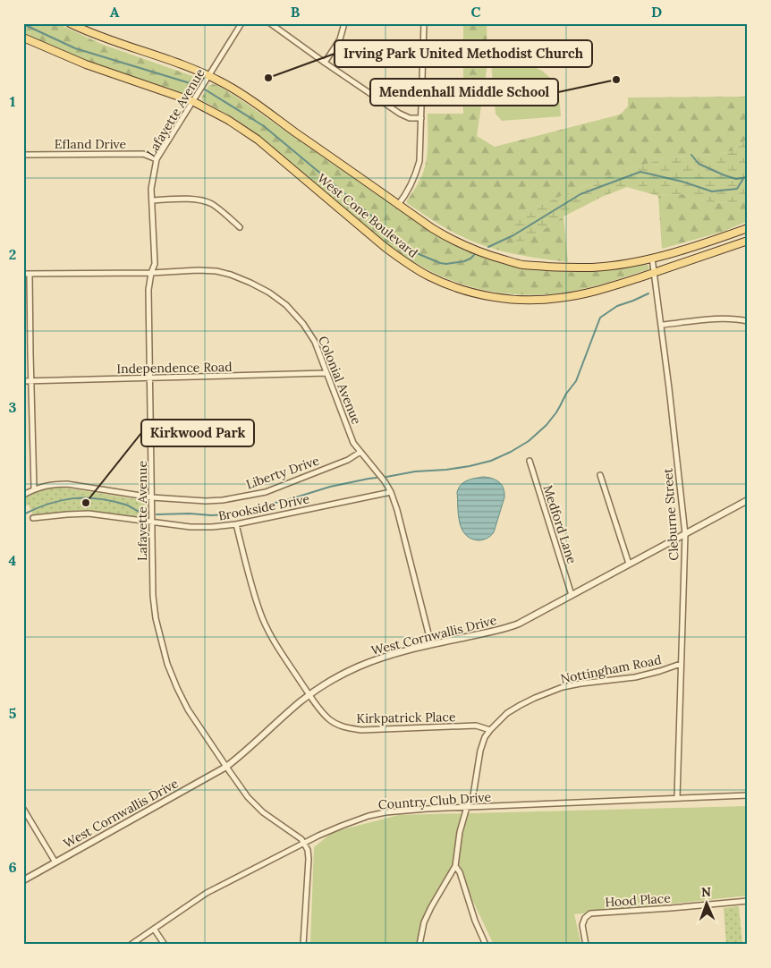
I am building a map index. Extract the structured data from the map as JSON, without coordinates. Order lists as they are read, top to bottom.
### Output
{
  "streets": {
    "main road": ["West Cone Boulevard"],
    "street": [
      "Lafayette Avenue",
      "Efland Drive",
      "Independence Road",
      "Colonial Avenue",
      "Liberty Drive",
      "Brookside Drive",
      "Cleburne Street",
      "Medford Lane",
      "West Cornwallis Drive",
      "Nottingham Road",
      "Kirkpatrick Place",
      "Country Club Drive",
      "Hood Place"
    ]
  },
  "crossings": [
    ["Lafayette Avenue", "Efland Drive"],
    ["Lafayette Avenue", "West Cone Boulevard"],
    ["Lafayette Avenue", "Independence Road"],
    ["Lafayette Avenue", "Colonial Avenue"],
    ["Lafayette Avenue", "Liberty Drive"],
    ["Lafayette Avenue", "Brookside Drive"],
    ["Lafayette Avenue", "West Cornwallis Drive"],
    ["Lafayette Avenue", "Country Club Drive"],
    ["West Cone Boulevard", "Cleburne Street"],
    ["Independence Road", "Colonial Avenue"],
    ["Colonial Avenue", "Liberty Drive"],
    ["Colonial Avenue", "Brookside Drive"],
    ["Colonial Avenue", "West Cornwallis Drive"],
    ["Brookside Drive", "Kirkpatrick Place"],
    ["Cleburne Street", "West Cornwallis Drive"],
    ["Cleburne Street", "Nottingham Road"],
    ["Cleburne Street", "Country Club Drive"],
    ["Medford Lane", "West Cornwallis Drive"],
    ["West Cornwallis Drive", "Kirkpatrick Place"],
    ["Nottingham Road", "Kirkpatrick Place"],
    ["Nottingham Road", "Country Club Drive"]
  ],
  "places": ["Irving Park United Methodist Church", "Mendenhall Middle School", "Kirkwood Park"],
  "north": "top",
  "grid": {
    "columns": [
      "A",
      "B",
      "C",
      "D"
    ],
    "rows": [
      "1",
      "2",
      "3",
      "4",
      "5",
      "6"
    ]
  }
}
